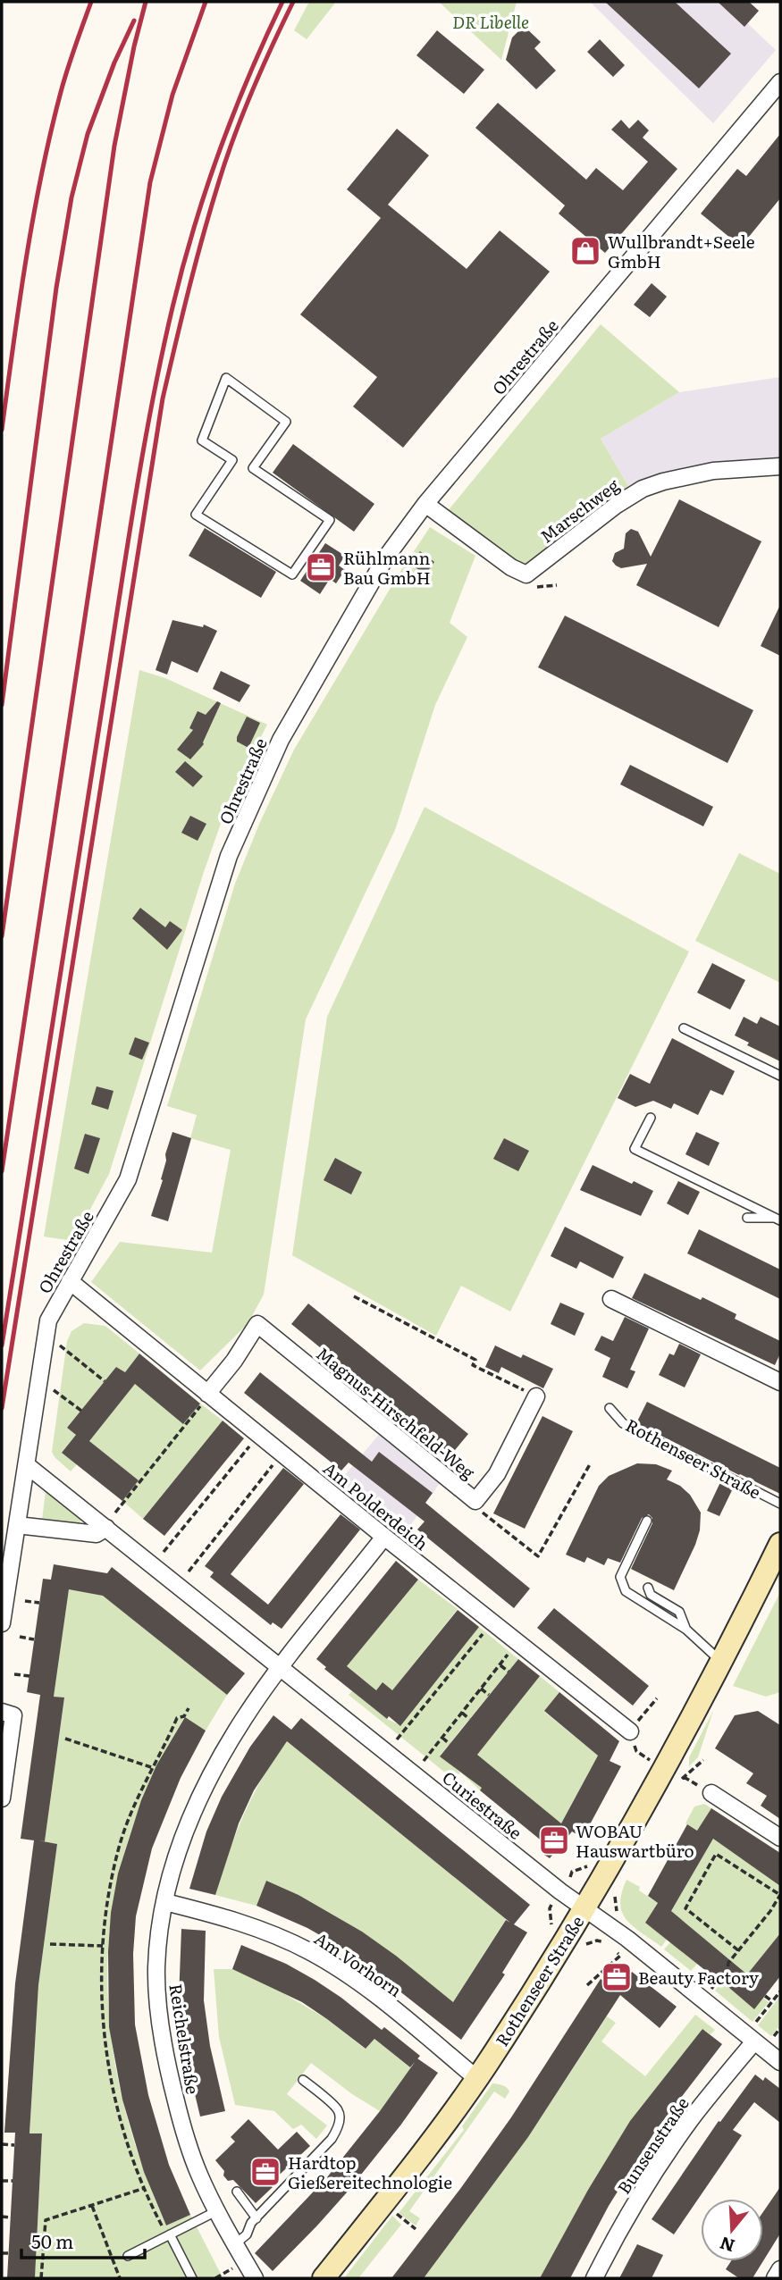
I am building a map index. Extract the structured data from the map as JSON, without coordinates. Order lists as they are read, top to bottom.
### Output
{
  "streets": {
    "street": [
      "Ohrestraße",
      "Marschweg",
      "Magnus-Hirschfeld-Weg",
      "Rothenseer Straße",
      "Am Polderdeich",
      "Curiestraße",
      "Am Vorhorn",
      "Reichelstraße",
      "Bunsenstraße"
    ]
  },
  "crossings": [
    ["Ohrestraße", "Marschweg"],
    ["Ohrestraße", "Am Polderdeich"],
    ["Ohrestraße", "Curiestraße"],
    ["Magnus-Hirschfeld-Weg", "Am Polderdeich"],
    ["Rothenseer Straße", "Curiestraße"],
    ["Rothenseer Straße", "Am Vorhorn"],
    ["Curiestraße", "Reichelstraße"],
    ["Curiestraße", "Bunsenstraße"],
    ["Am Vorhorn", "Reichelstraße"]
  ],
  "parks": ["DR Libelle"],
  "places": {
    "shop": ["Wullbrandt+Seele GmbH"],
    "office": [
      "Rühlmann Bau GmbH",
      "WOBAU Hauswartbüro",
      "Beauty Factory",
      "Hardtop Gießereitechnologie"
    ]
  },
  "scale_bar": "50 m",
  "north": "bottom"
}
